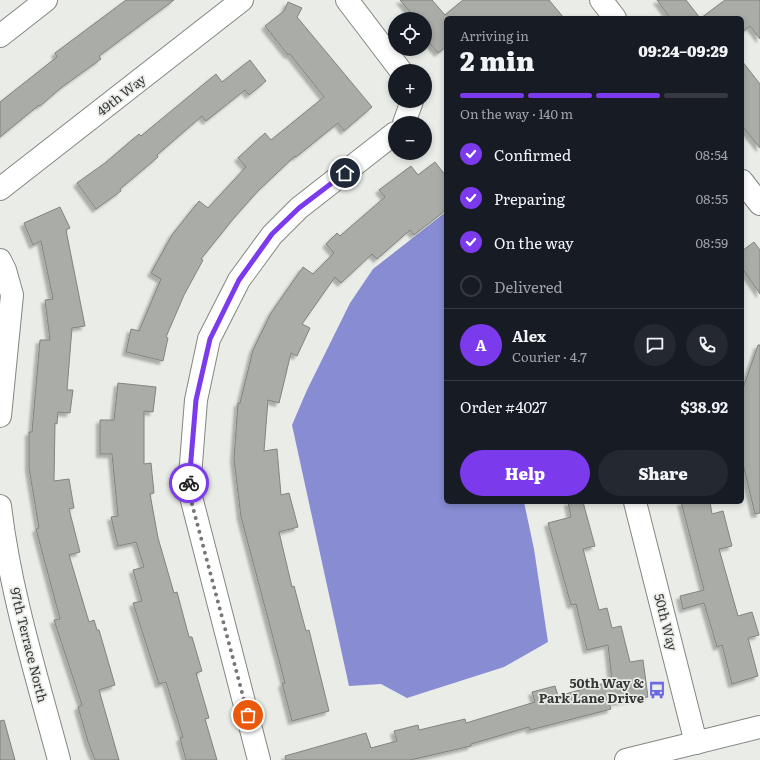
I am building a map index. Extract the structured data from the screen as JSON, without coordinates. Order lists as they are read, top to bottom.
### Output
{
  "streets": {
    "street": ["49th Way", "50th Way", "97th Terrace North"]
  },
  "places": {
    "bus stop": ["50th Way & Park Lane Drive"]
  },
  "page": {
    "map_buttons": ["+", "−"],
    "heading": ["2 min", "Arriving in", "09:24–09:29"],
    "panel": [
      "Alex",
      "Courier · 4.7",
      "Order #4027",
      "$38.92"
    ],
    "bar": "On the way · 140 m",
    "list": [
      ["Confirmed", "08:54"],
      ["Preparing", "08:55"],
      ["On the way", "08:59"],
      "Delivered"
    ],
    "round": "A",
    "buttons": ["Help", "Share"]
  }
}
